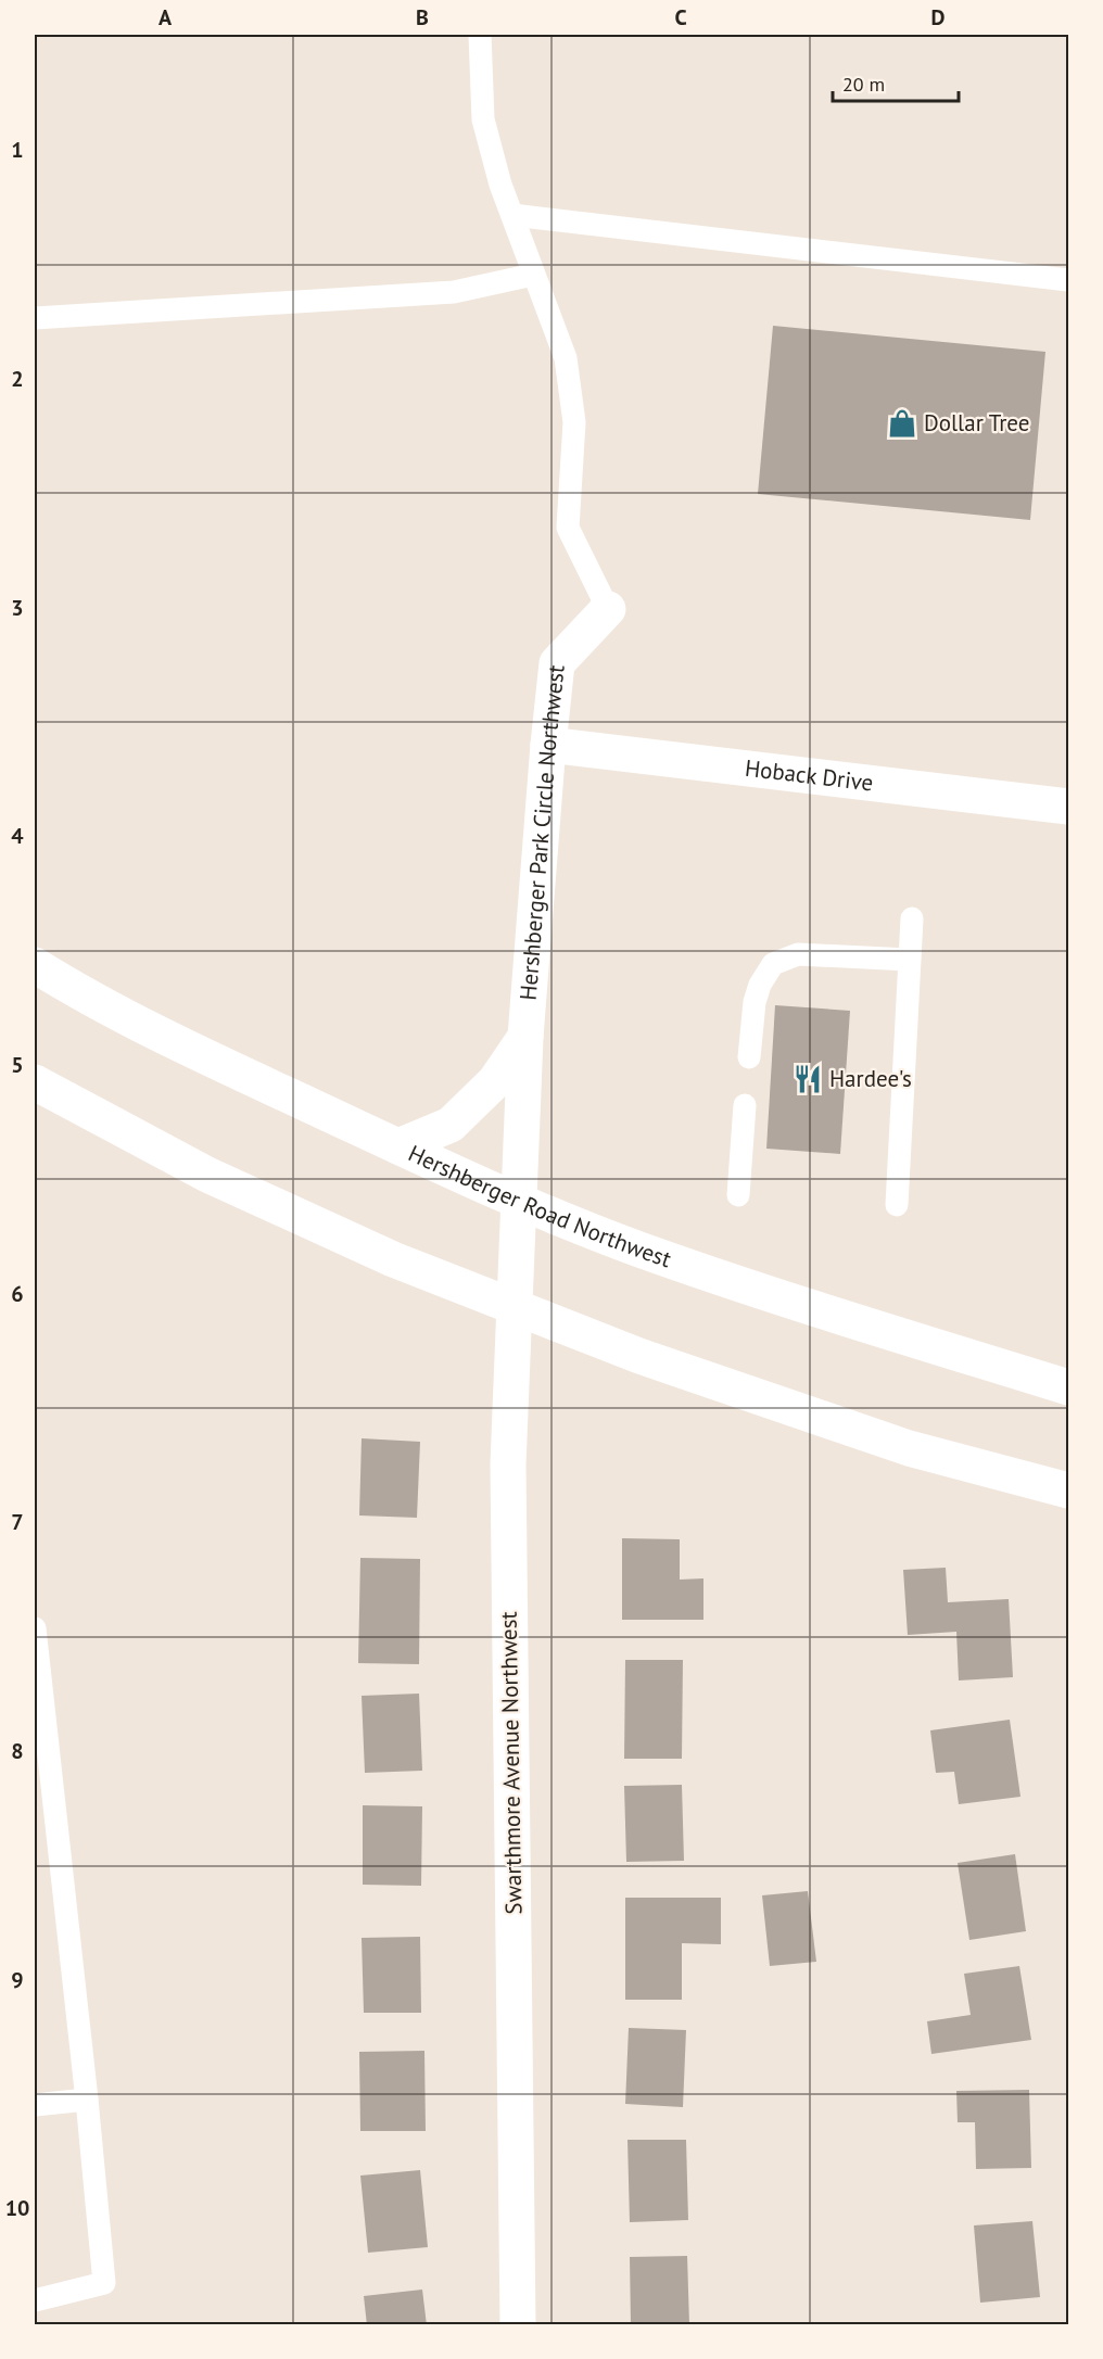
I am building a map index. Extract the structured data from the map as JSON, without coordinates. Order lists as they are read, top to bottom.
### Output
{
  "streets": {
    "street": [
      "Hoback Drive",
      "Hershberger Park Circle Northwest",
      "Hershberger Road Northwest",
      "Swarthmore Avenue Northwest"
    ]
  },
  "crossings": [
    ["Hoback Drive", "Hershberger Park Circle Northwest"],
    ["Hershberger Park Circle Northwest", "Hershberger Road Northwest"],
    ["Hershberger Park Circle Northwest", "Swarthmore Avenue Northwest"],
    ["Hershberger Road Northwest", "Swarthmore Avenue Northwest"]
  ],
  "places": {
    "shop": ["Dollar Tree"],
    "restaurant": ["Hardee's"]
  },
  "scale_bar": "20 m",
  "grid": {
    "columns": [
      "A",
      "B",
      "C",
      "D"
    ],
    "rows": [
      "1",
      "2",
      "3",
      "4",
      "5",
      "6",
      "7",
      "8",
      "9",
      "10"
    ]
  }
}
